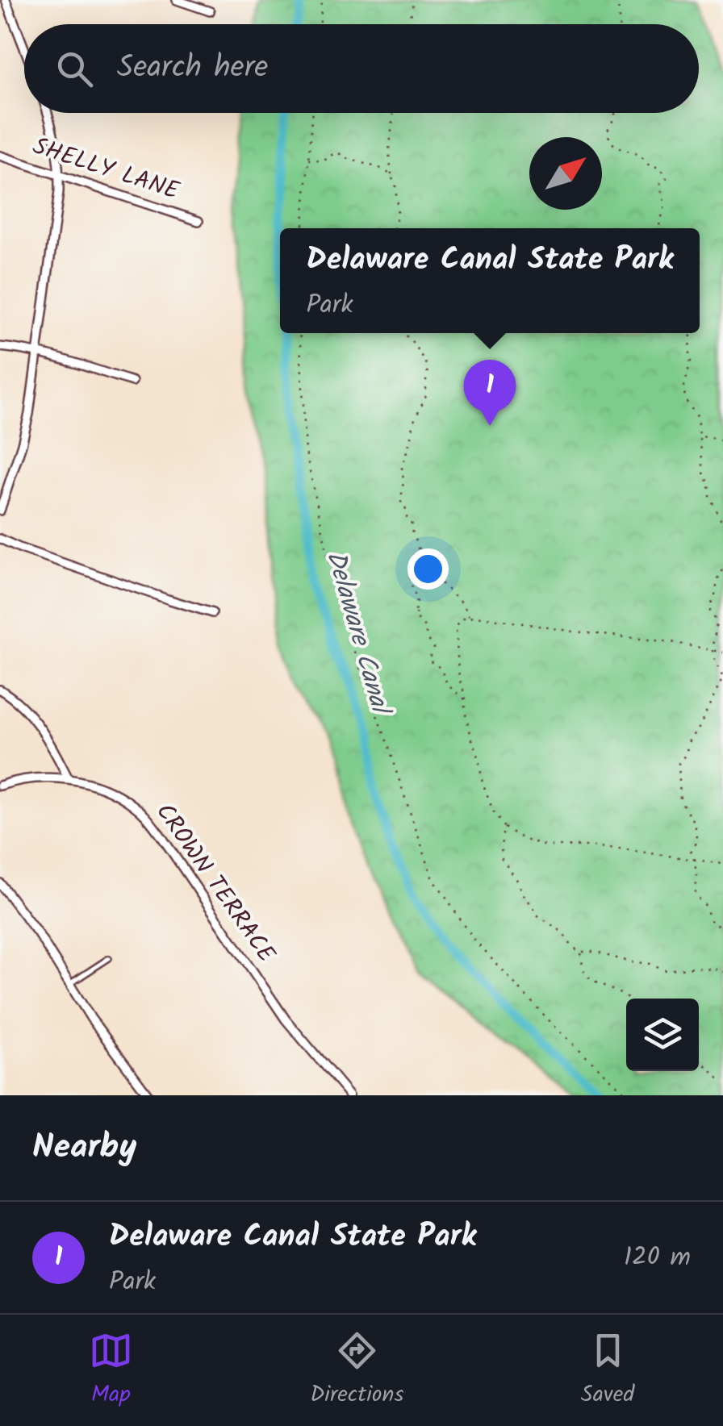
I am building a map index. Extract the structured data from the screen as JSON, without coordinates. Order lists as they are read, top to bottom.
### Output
{
  "streets": {
    "street": ["SHELLY LANE", "CROWN TERRACE"]
  },
  "water": ["Delaware Canal"],
  "north": "top right",
  "page": {
    "search": "Search here",
    "popup": ["Delaware Canal State Park", "Park"],
    "pins": "1",
    "heading": "Nearby",
    "list": [
      {
        "mark": "1",
        "name": "Delaware Canal State Park",
        "note": "Park",
        "value": "120 m"
      }
    ],
    "nav": ["Map", "Directions", "Saved"]
  }
}
